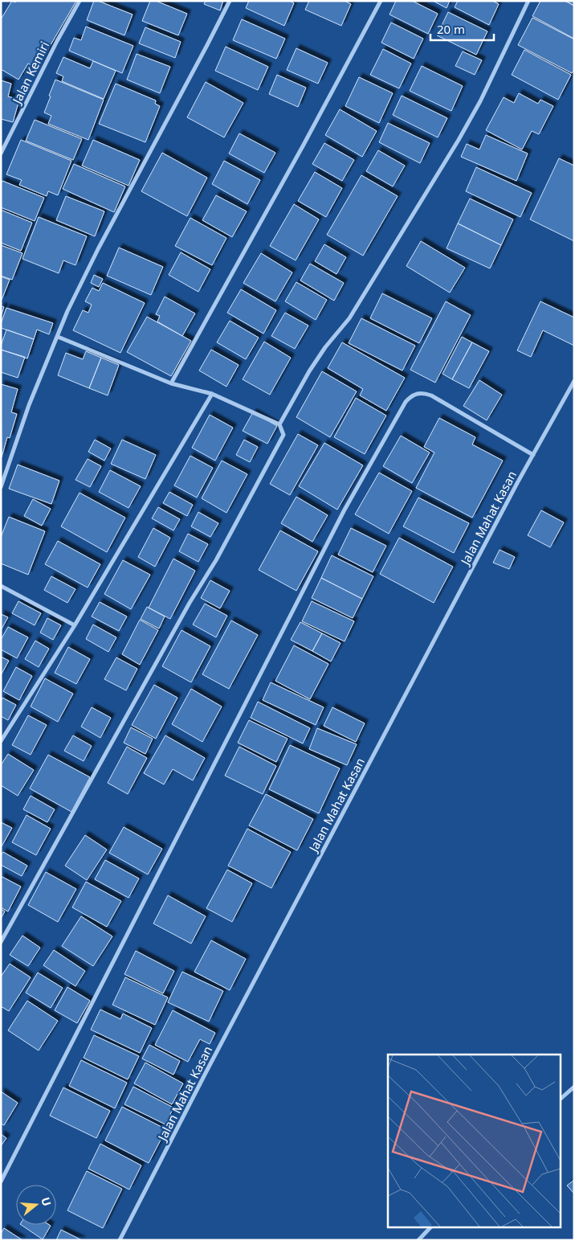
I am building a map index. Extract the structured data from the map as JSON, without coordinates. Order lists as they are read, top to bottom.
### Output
{
  "streets": {
    "street": ["Jalan Kemiri", "Jalan Mahat Kasan"]
  },
  "scale_bar": "20 m",
  "north": "right"
}
